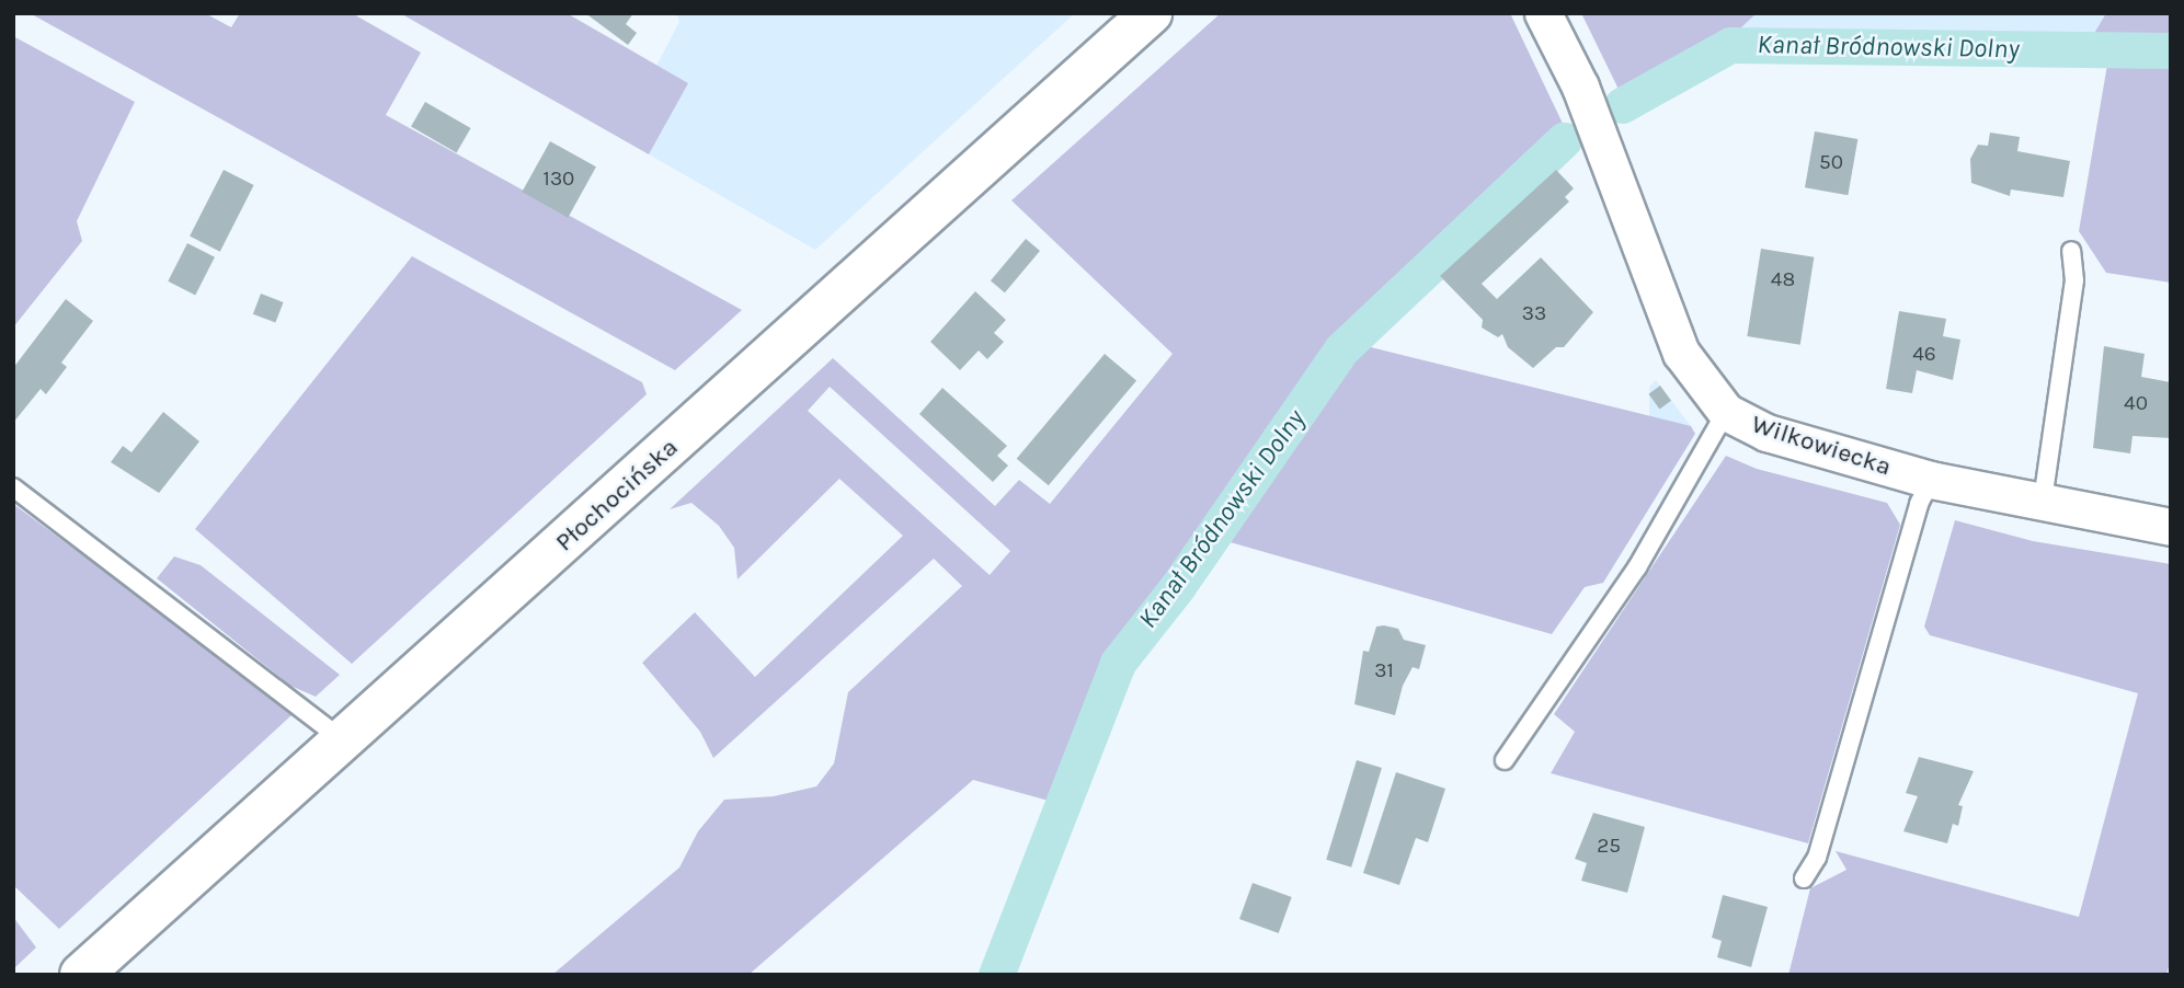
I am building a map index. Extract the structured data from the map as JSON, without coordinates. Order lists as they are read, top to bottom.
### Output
{
  "streets": {
    "main road": ["Płochocińska"],
    "street": ["Wilkowiecka"]
  },
  "water": ["Kanał Bródnowski Dolny"],
  "house_numbers": [
    "50",
    "130",
    "48",
    "33",
    "46",
    "40",
    "31",
    "25"
  ]
}
